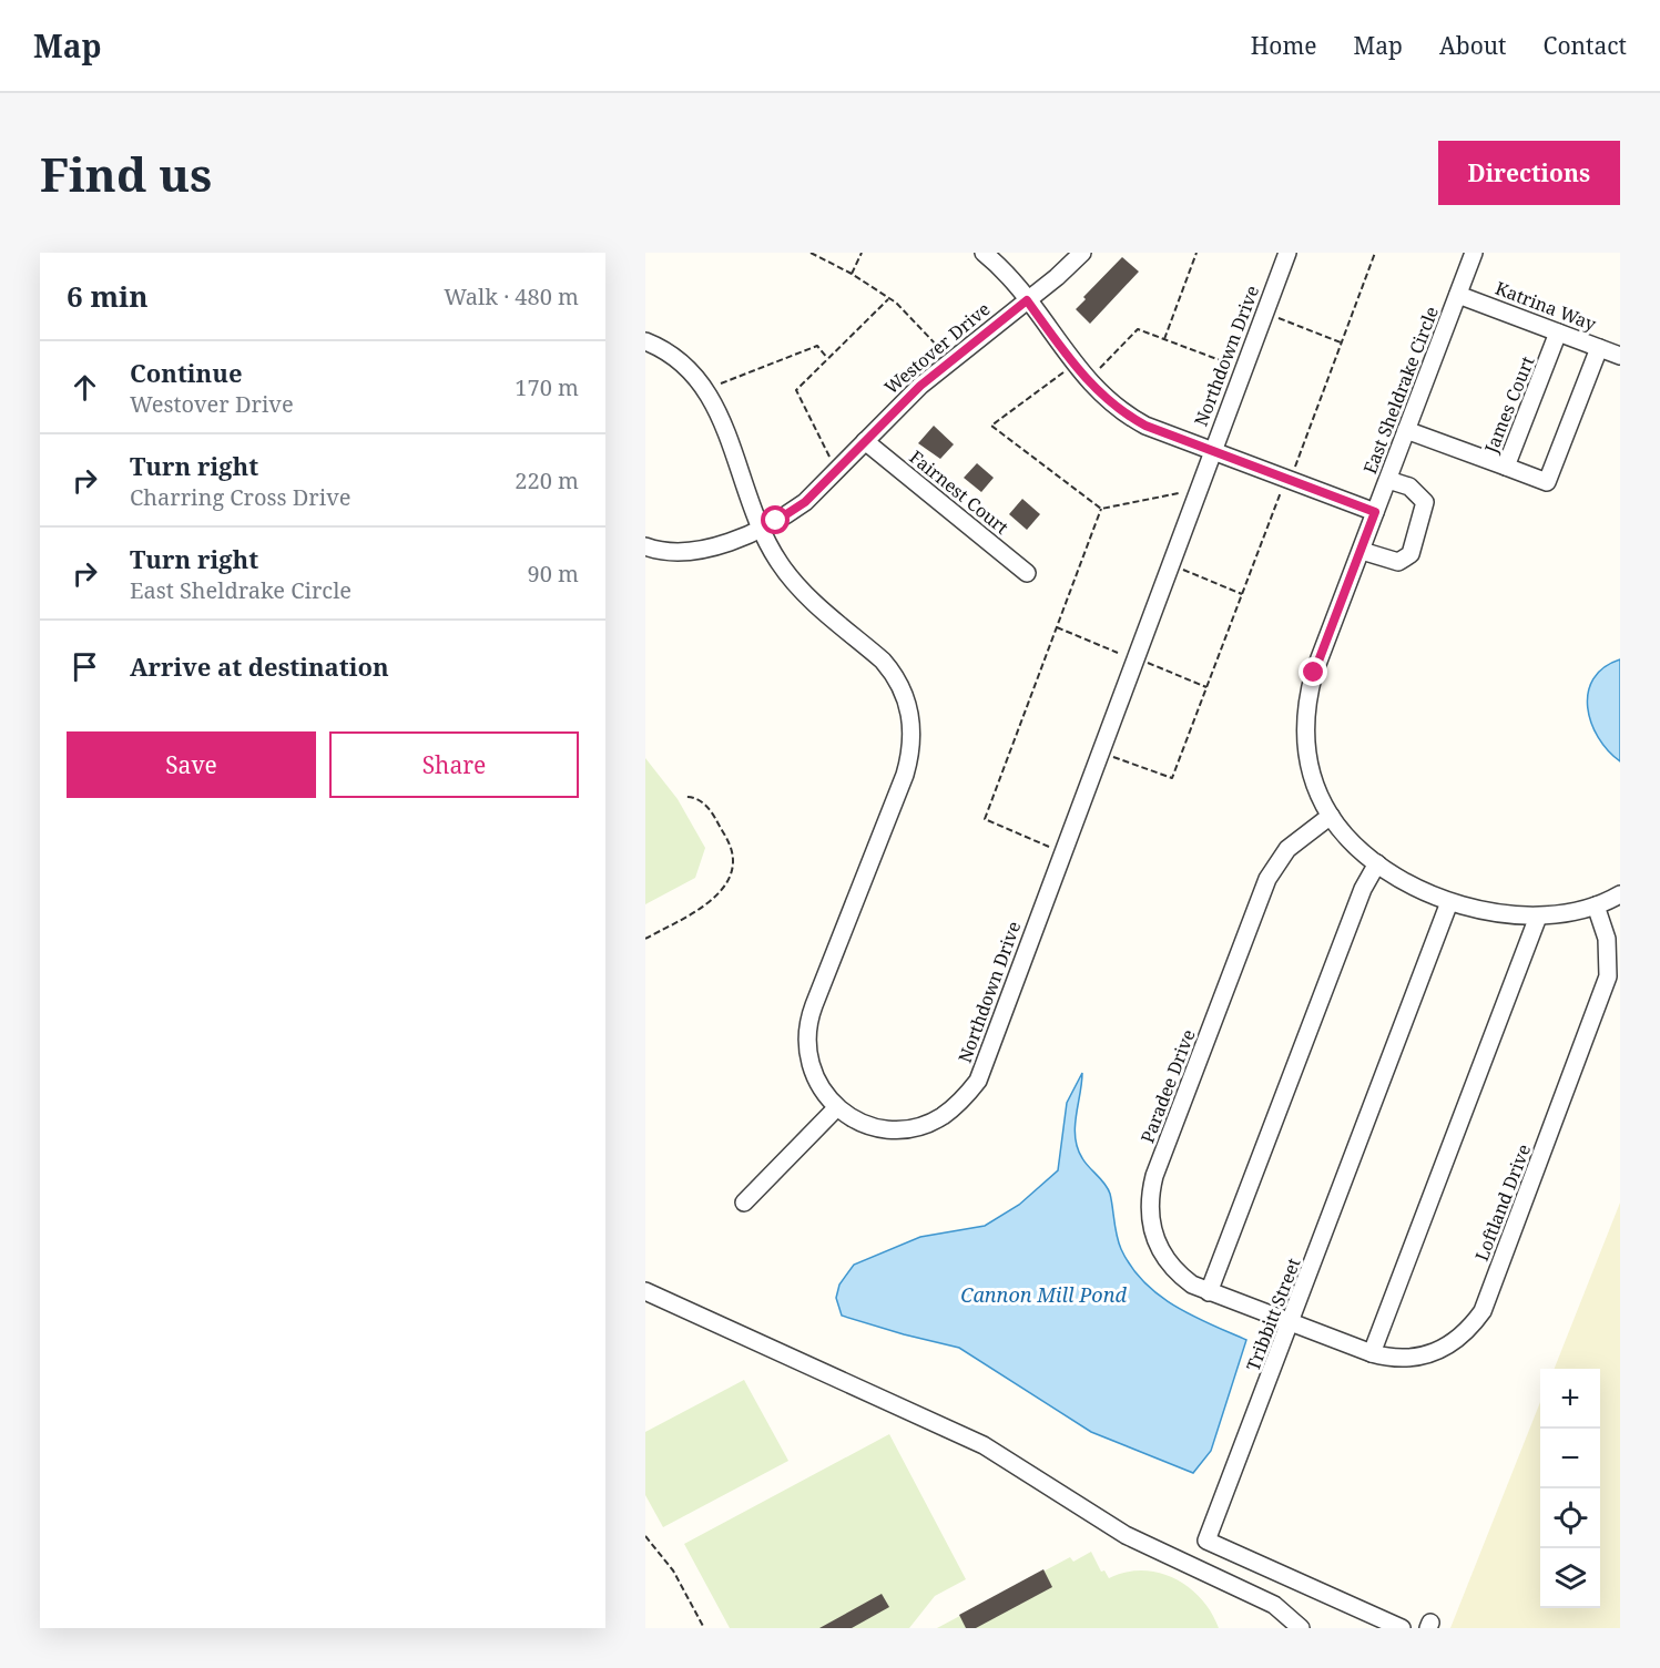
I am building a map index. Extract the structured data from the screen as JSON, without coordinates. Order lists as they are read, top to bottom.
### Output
{
  "streets": {
    "street": [
      "Katrina Way",
      "Westover Drive",
      "Northdown Drive",
      "East Sheldrake Circle",
      "James Court",
      "Fairnest Court",
      "Paradee Drive",
      "Loftland Drive",
      "Tribbitt Street"
    ]
  },
  "crossings": [
    ["Katrina Way", "East Sheldrake Circle"],
    ["Katrina Way", "James Court"],
    ["Westover Drive", "Northdown Drive"],
    ["Westover Drive", "Fairnest Court"],
    ["East Sheldrake Circle", "James Court"],
    ["East Sheldrake Circle", "Paradee Drive"],
    ["East Sheldrake Circle", "Loftland Drive"],
    ["East Sheldrake Circle", "Tribbitt Street"],
    ["Paradee Drive", "Loftland Drive"],
    ["Paradee Drive", "Tribbitt Street"],
    ["Loftland Drive", "Tribbitt Street"]
  ],
  "water": ["Cannon Mill Pond"],
  "page": {
    "header": "Map",
    "nav": [
      "Home",
      "Map",
      "About",
      "Contact"
    ],
    "buttons": [
      "Directions",
      ["Save", "Share"]
    ],
    "title": "Find us",
    "heading": ["6 min", "Walk · 480 m"],
    "list": [
      ["Continue", "Westover Drive", "170 m"],
      ["Turn right", "Charring Cross Drive", "220 m"],
      ["Turn right", "East Sheldrake Circle", "90 m"],
      "Arrive at destination"
    ],
    "map_buttons": ["+", "−"]
  }
}
